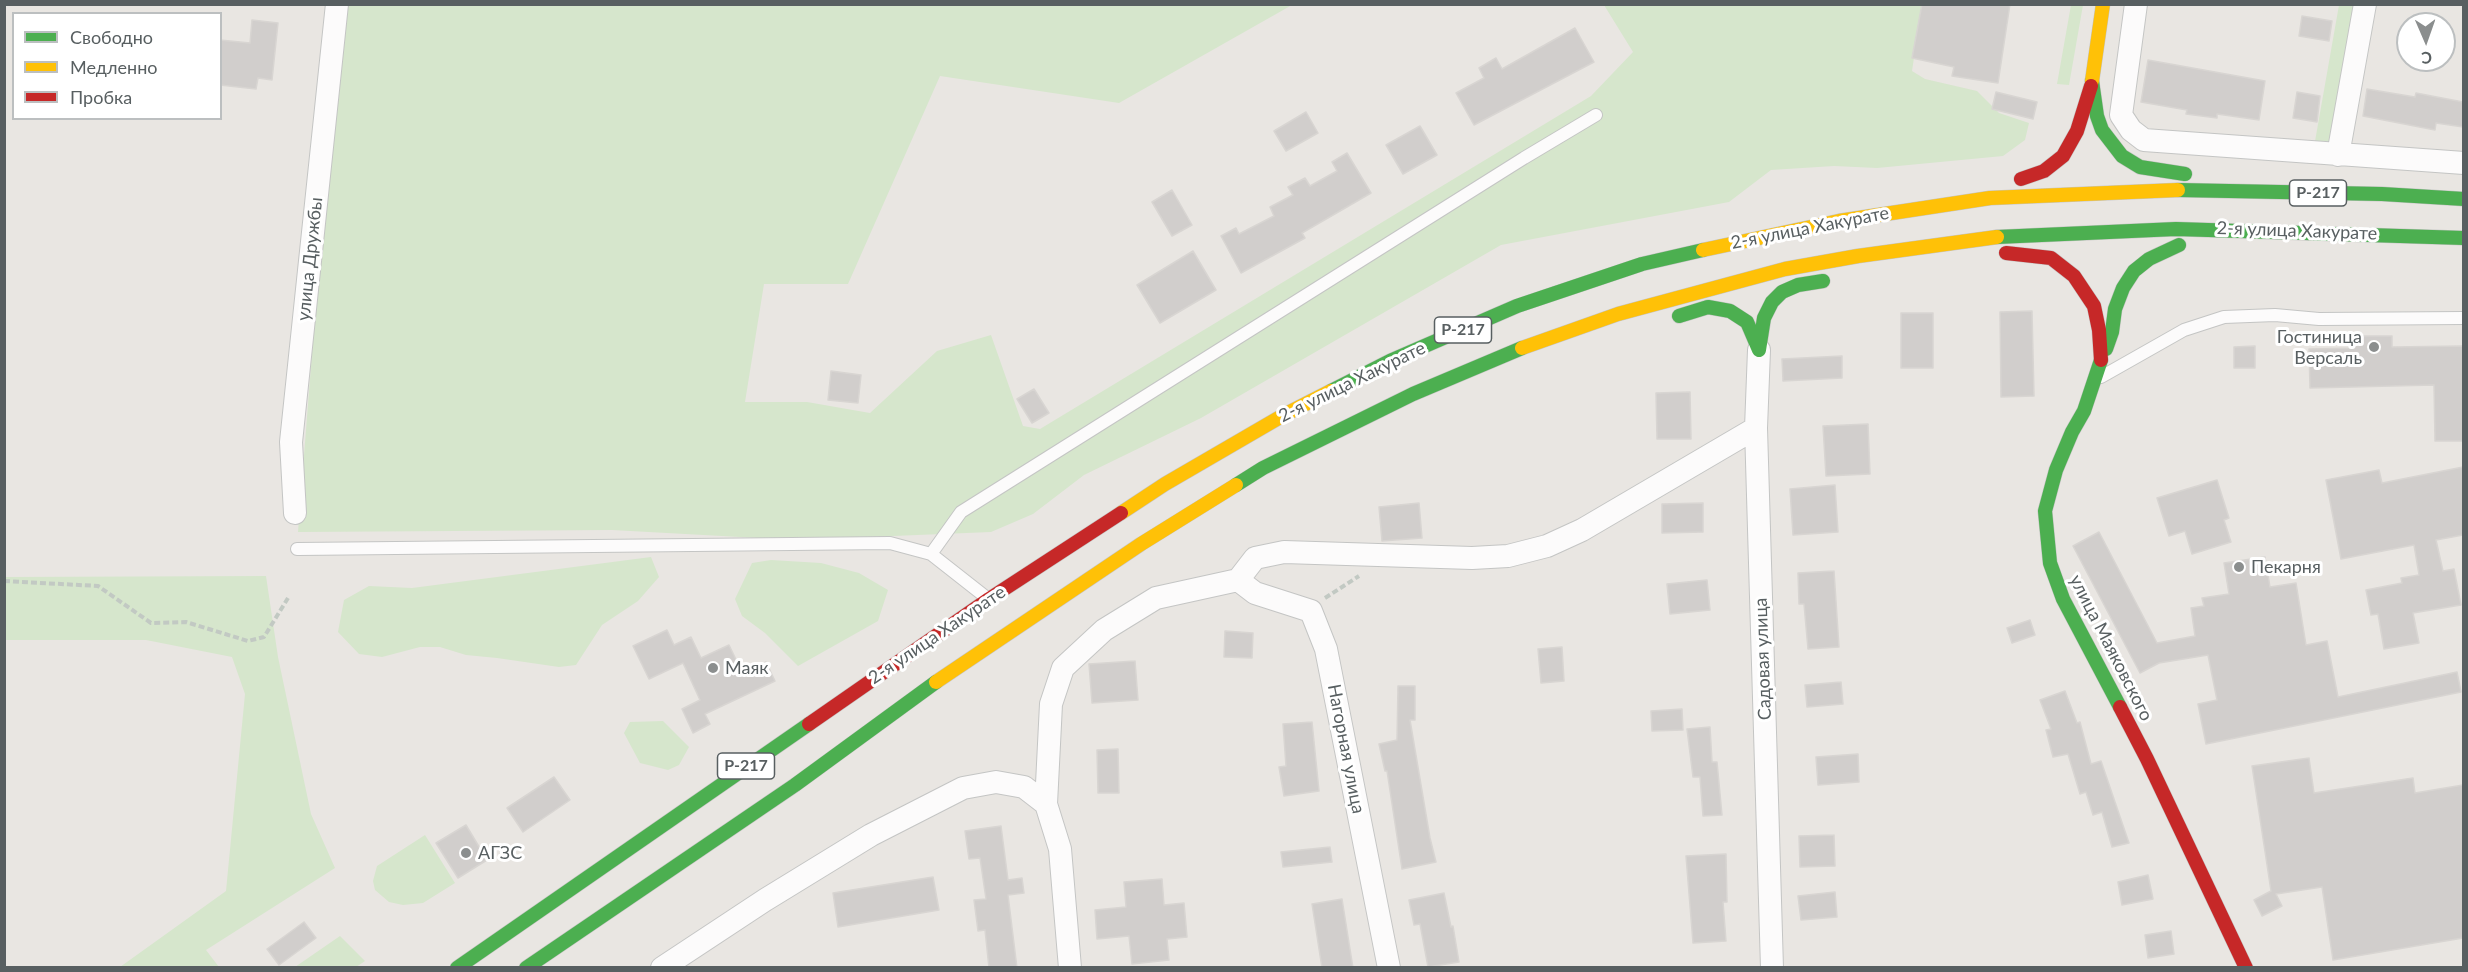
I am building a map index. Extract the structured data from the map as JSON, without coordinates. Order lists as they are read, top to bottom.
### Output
{
  "streets": {
    "main road": ["Р-217", "2-я улица Хакурате", "улица Маяковского"],
    "street": ["улица Дружбы", "Садовая улица", "Нагорная улица"]
  },
  "places": [
    "Гостиница Версаль",
    "Пекарня",
    "Маяк",
    "АГЗС"
  ],
  "legend": ["Свободно", "Медленно", "Пробка"],
  "north": "bottom"
}
